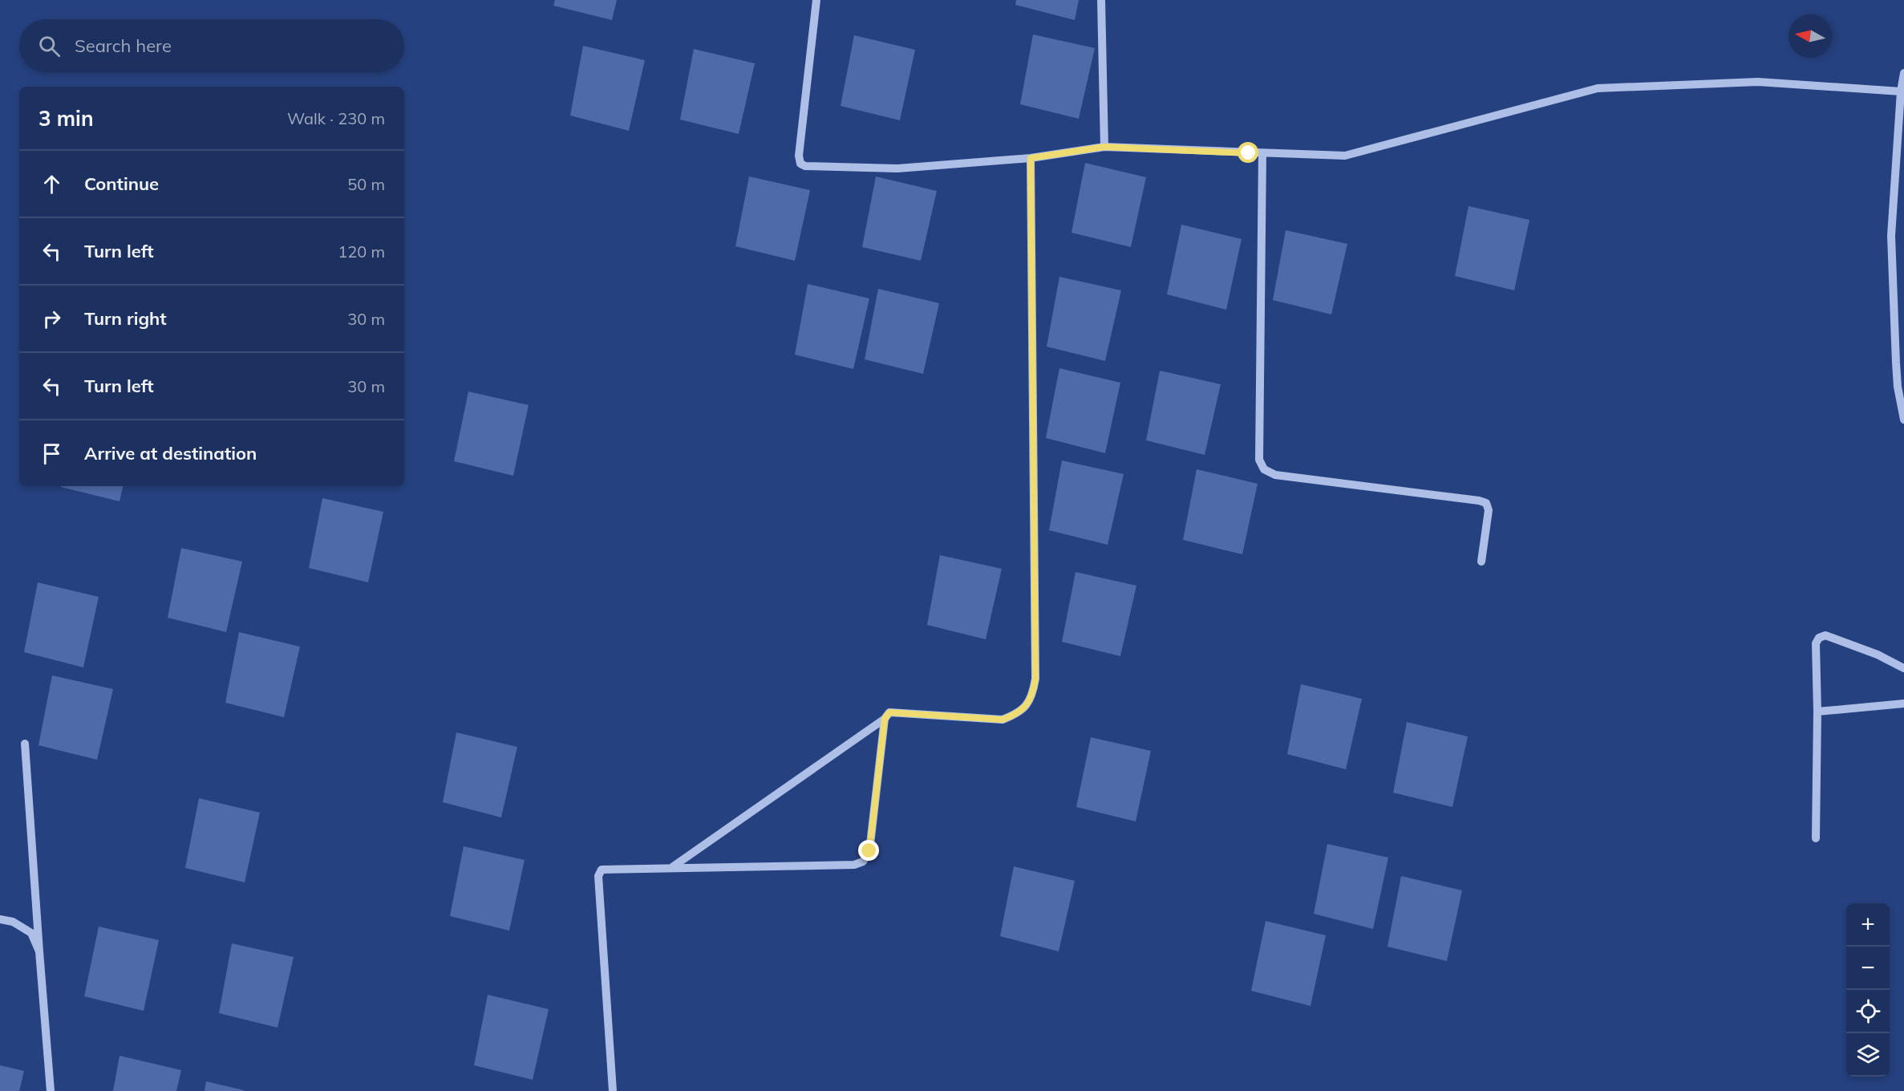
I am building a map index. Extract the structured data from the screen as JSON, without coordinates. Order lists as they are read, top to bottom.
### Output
{
  "north": "left",
  "page": {
    "search": "Search here",
    "heading": ["3 min", "Walk · 230 m"],
    "list": [
      ["Continue", "50 m"],
      ["Turn left", "120 m"],
      ["Turn right", "30 m"],
      ["Turn left", "30 m"],
      "Arrive at destination"
    ],
    "map_buttons": ["+", "−"]
  }
}
